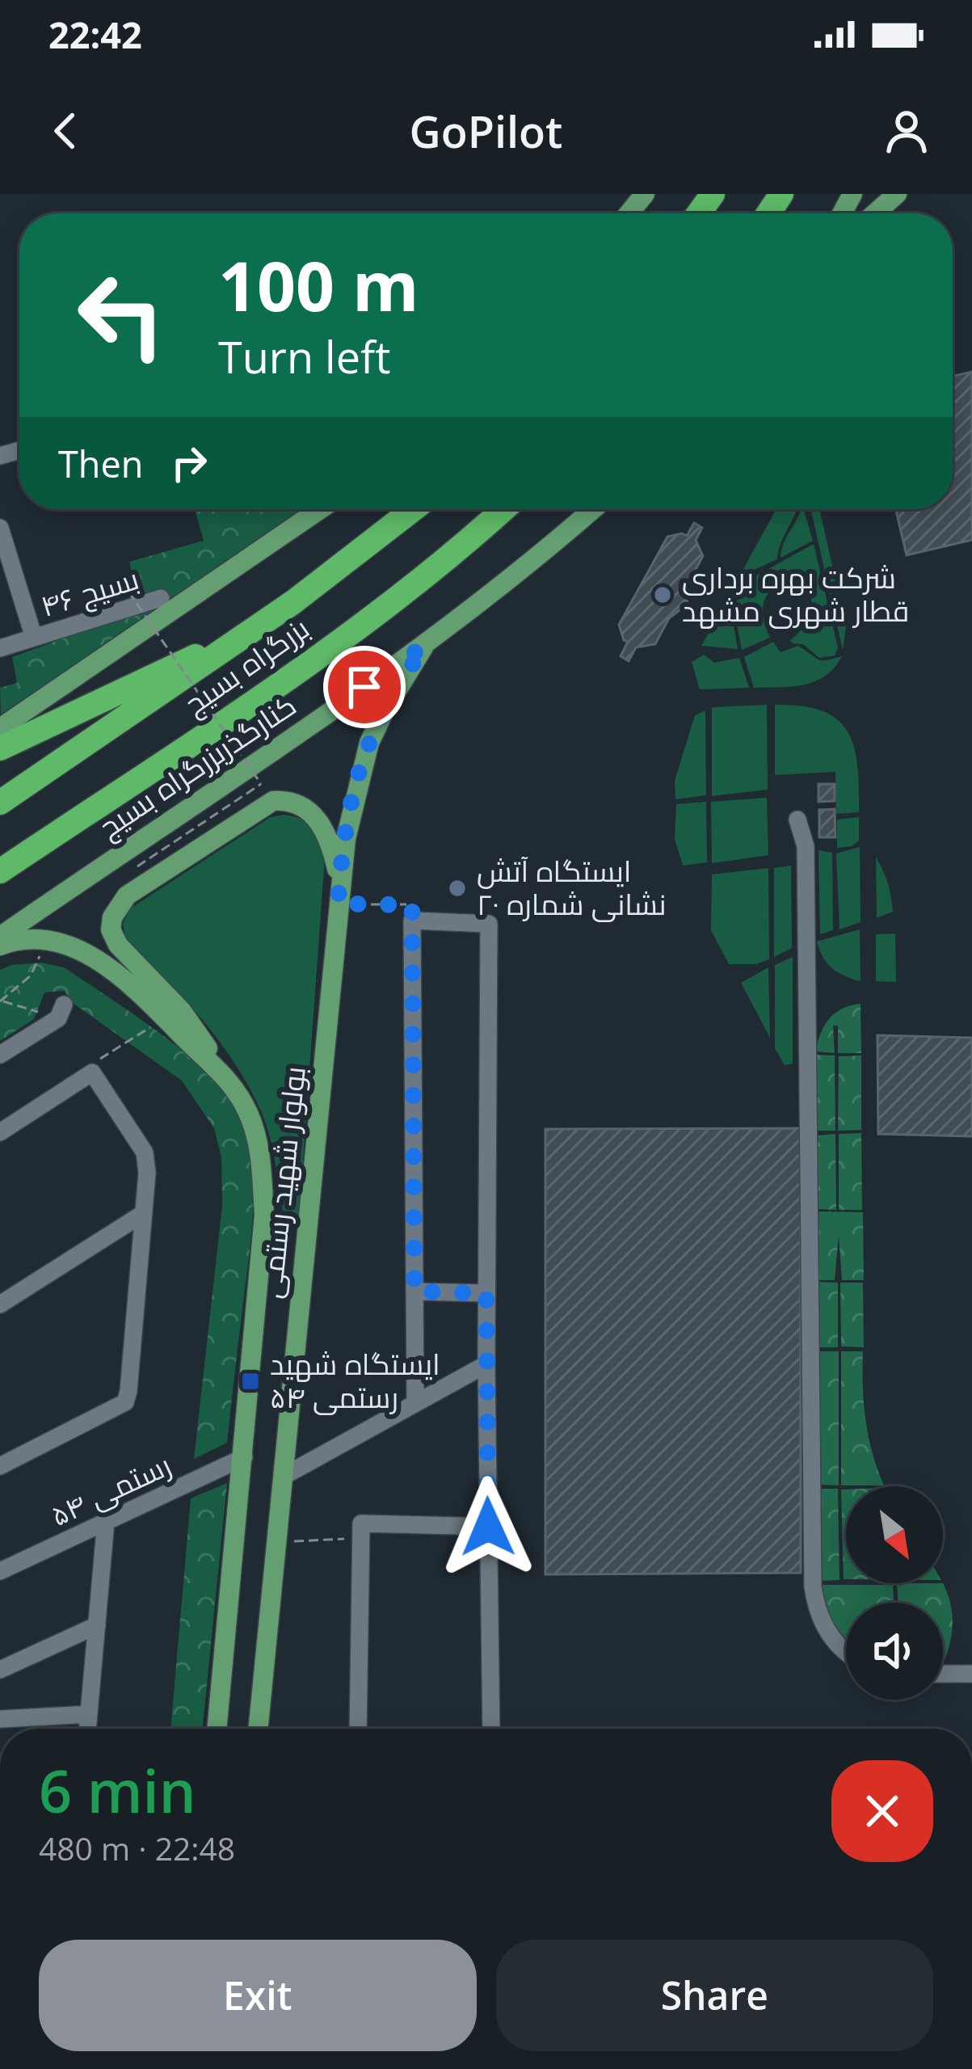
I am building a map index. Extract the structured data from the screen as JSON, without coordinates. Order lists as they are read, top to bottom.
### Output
{
  "streets": {
    "highway": ["بزرگراه بسیج"],
    "main road": ["کنارگذربزرگراه بسیج", "بولوار شهید رستمی"],
    "street": ["بسیج ۴۶", "رستمی ۵۴"]
  },
  "crossings": [
    ["کنارگذربزرگراه بسیج", "بولوار شهید رستمی"],
    ["بولوار شهید رستمی", "رستمی ۵۴"]
  ],
  "places": {
    "other": ["شرکت بهره برداری قطار شهری مشهد", "ایستگاه آتش نشانی شماره ۲۰"],
    "transit": ["ایستگاه شهید رستمی ۵۴"]
  },
  "north": "bottom right",
  "page": {
    "status": "22:42",
    "header": "GoPilot",
    "turn": ["100 m", "Turn left"],
    "then": "Then",
    "heading": ["6 min", "480 m · 22:48"],
    "buttons": ["Exit", "Share"]
  }
}
